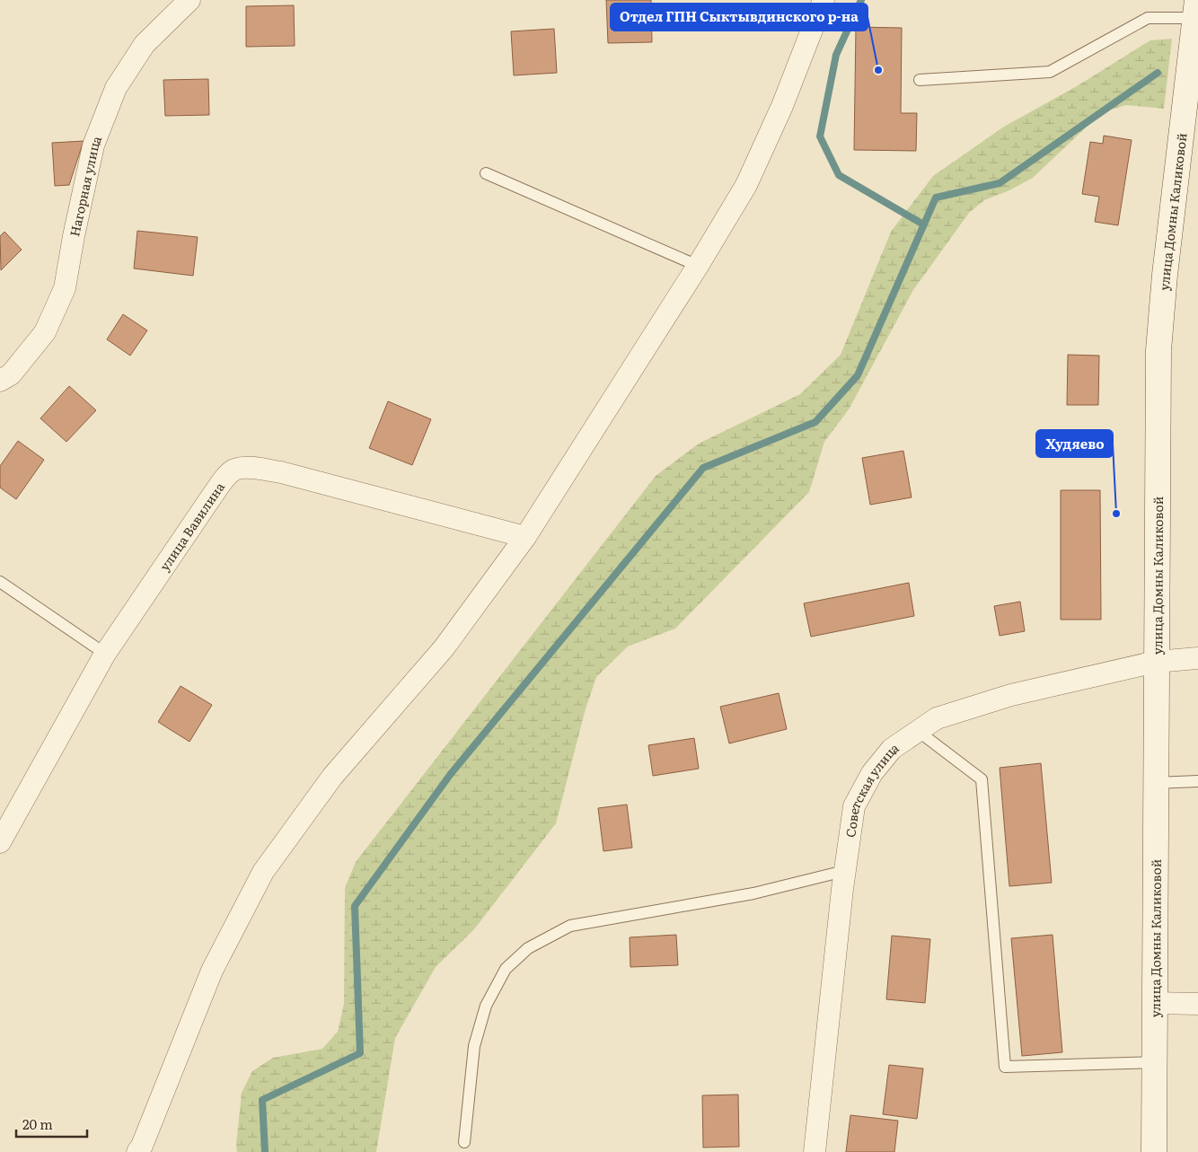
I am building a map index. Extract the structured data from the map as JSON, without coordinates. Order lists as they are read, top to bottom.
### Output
{
  "streets": {
    "main road": ["улица Домны Каликовой"],
    "street": ["Нагорная улица", "улица Вавилина", "Советская улица"]
  },
  "crossings": [
    ["улица Домны Каликовой", "Советская улица"]
  ],
  "places": ["Отдел ГПН Сыктывдинского р-на", "Худяево"],
  "scale_bar": "20 m"
}
